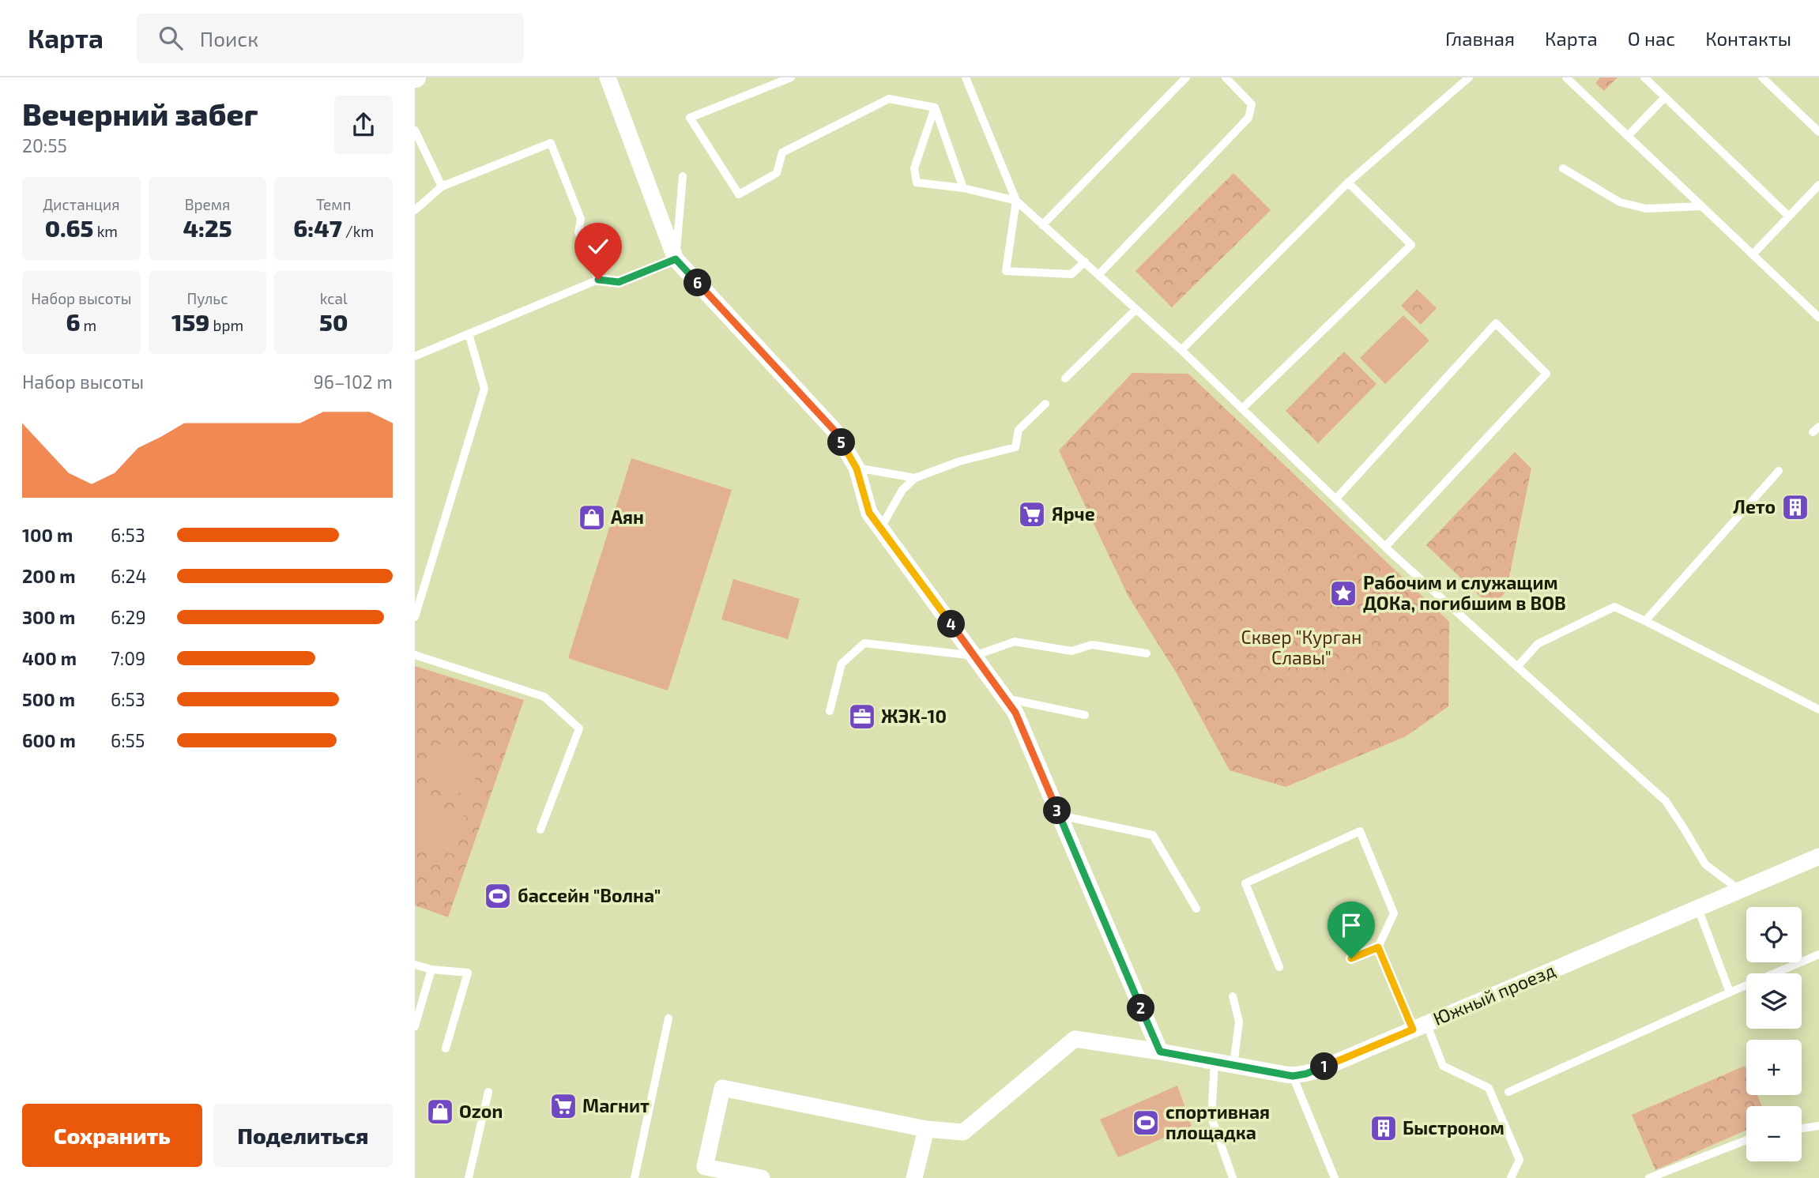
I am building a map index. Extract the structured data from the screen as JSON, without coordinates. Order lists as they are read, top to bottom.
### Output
{
  "streets": {
    "street": ["Южный проезд"]
  },
  "parks": ["Сквер \"Курган Славы\""],
  "places": {
    "building": ["Лето", "Быстроном"],
    "supermarket": ["Ярче", "Магнит"],
    "shop": ["Аян", "Ozon"],
    "place": ["Рабочим и служащим ДОКа, погибшим в ВОВ"],
    "office": ["ЖЭК-10"],
    "sports": ["бассейн \"Волна\"", "спортивная площадка"]
  },
  "page": {
    "header": "Карта",
    "search": "Поиск",
    "nav": [
      "Главная",
      "Карта",
      "О нас",
      "Контакты"
    ],
    "heading": ["Вечерний забег", "20:55"],
    "stats": [
      ["Дистанция", "0.65 km"],
      ["Время", "4:25"],
      ["Темп", "6:47 /km"],
      ["Набор высоты", "6 m"],
      ["Пульс", "159 bpm"],
      ["kcal", "50"]
    ],
    "pins": [
      "6",
      "5",
      "4",
      "3",
      "2",
      "1"
    ],
    "chart": ["Набор высоты", "96–102 m"],
    "list": [
      {
        "name": "100 m",
        "note": "6:53"
      },
      {
        "name": "200 m",
        "note": "6:24"
      },
      {
        "name": "300 m",
        "note": "6:29"
      },
      {
        "name": "400 m",
        "note": "7:09"
      },
      {
        "name": "500 m",
        "note": "6:53"
      },
      {
        "name": "600 m",
        "note": "6:55"
      }
    ],
    "map_buttons": ["+", "−"],
    "buttons": ["Сохранить", "Поделиться"]
  }
}
